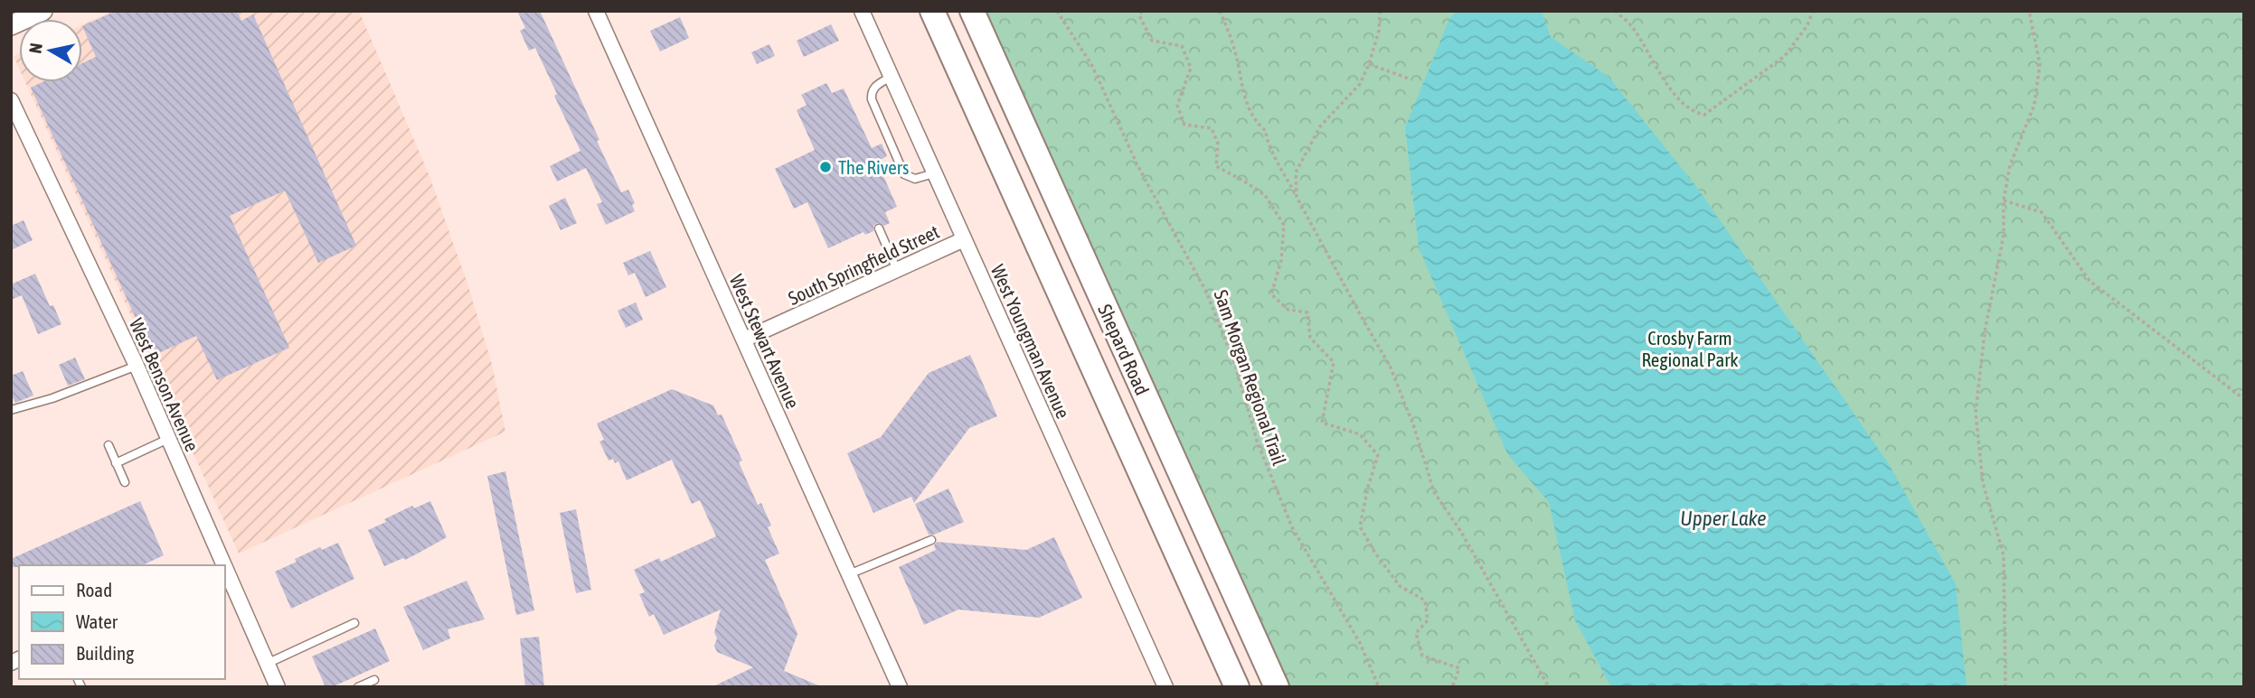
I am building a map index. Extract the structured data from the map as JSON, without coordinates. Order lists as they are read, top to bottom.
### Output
{
  "streets": {
    "highway": ["Shepard Road"],
    "street": [
      "South Springfield Street",
      "West Stewart Avenue",
      "West Youngman Avenue",
      "West Benson Avenue"
    ],
    "path": ["Sam Morgan Regional Trail"]
  },
  "crossings": [
    ["South Springfield Street", "West Stewart Avenue"],
    ["South Springfield Street", "West Youngman Avenue"]
  ],
  "water": ["Upper Lake"],
  "parks": ["Crosby Farm Regional Park"],
  "places": ["The Rivers"],
  "legend": ["Road", "Water", "Building"],
  "north": "left"
}
